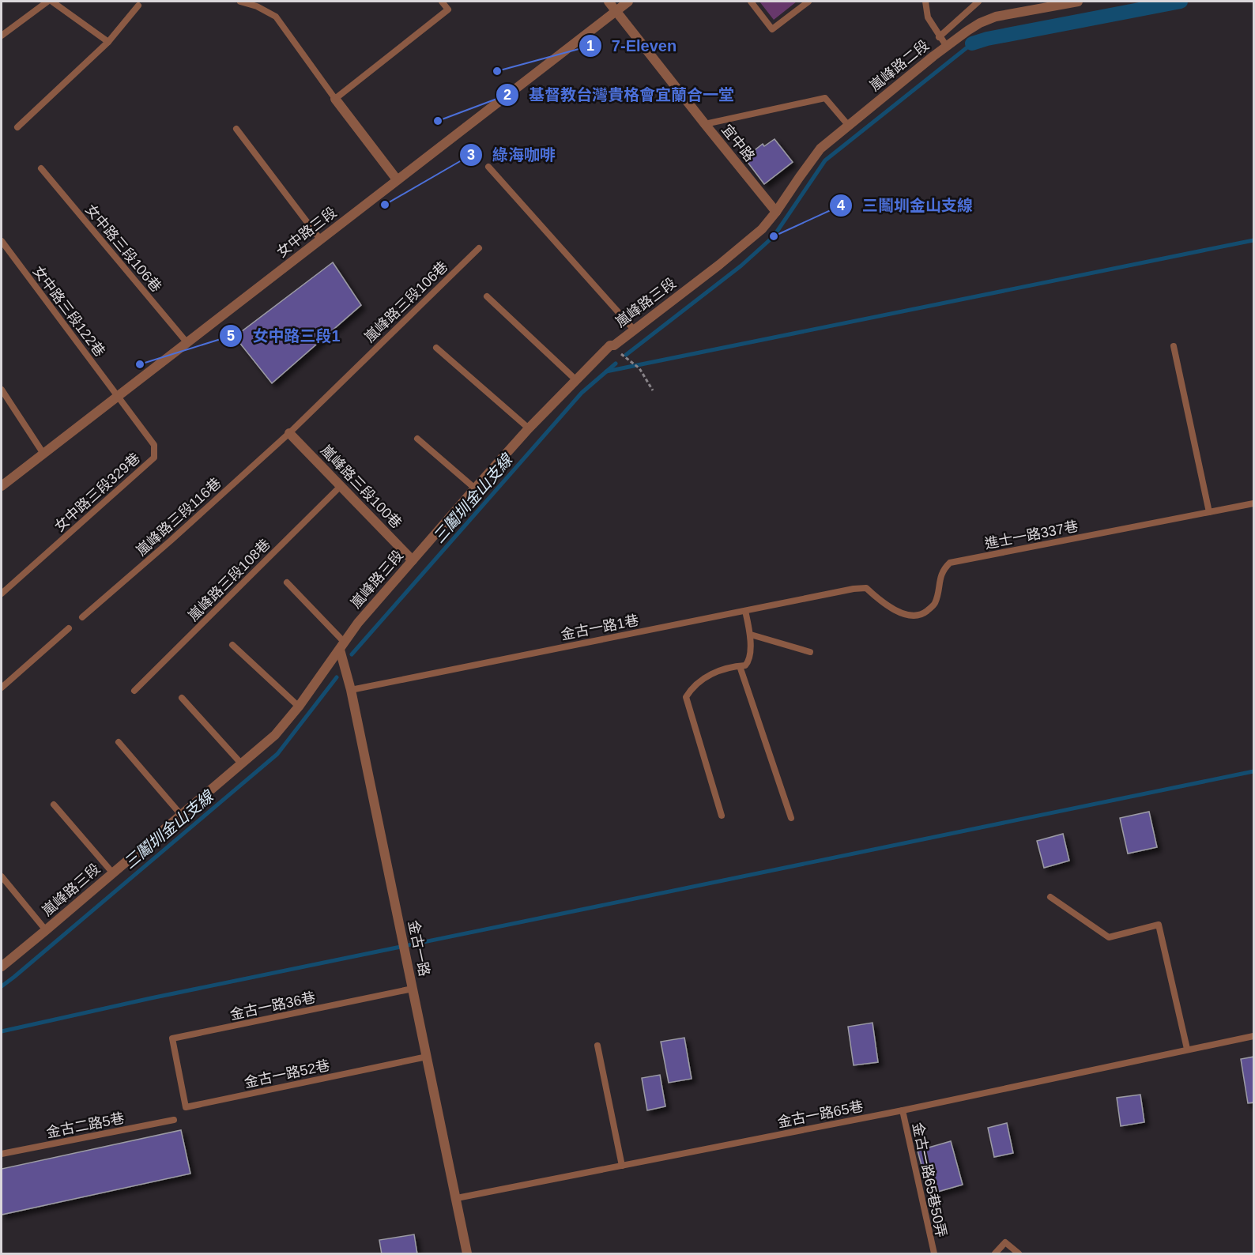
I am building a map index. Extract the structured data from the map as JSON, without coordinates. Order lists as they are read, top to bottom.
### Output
{
  "streets": {
    "street": [
      "嵐峰路二段",
      "宜中路",
      "女中路三段",
      "嵐峰路三段",
      "嵐峰路三段100巷",
      "金古一路"
    ],
    "lane": [
      "女中路三段106巷",
      "嵐峰路三段106巷",
      "女中路三段122巷",
      "女中路三段329巷",
      "嵐峰路三段116巷",
      "進士一路337巷",
      "嵐峰路三段108巷",
      "金古一路1巷",
      "金古一路36巷",
      "金古一路52巷",
      "金古一路65巷",
      "金古二路5巷",
      "金古一路65巷50弄"
    ]
  },
  "crossings": [
    ["嵐峰路二段", "宜中路"],
    ["嵐峰路二段", "嵐峰路三段"],
    ["宜中路", "女中路三段"],
    ["宜中路", "嵐峰路三段"],
    ["女中路三段", "女中路三段106巷"],
    ["女中路三段", "女中路三段122巷"],
    ["女中路三段", "女中路三段329巷"],
    ["嵐峰路三段106巷", "嵐峰路三段100巷"],
    ["嵐峰路三段106巷", "嵐峰路三段116巷"],
    ["嵐峰路三段", "嵐峰路三段100巷"],
    ["嵐峰路三段", "金古一路"],
    ["女中路三段122巷", "女中路三段329巷"],
    ["嵐峰路三段100巷", "嵐峰路三段116巷"],
    ["嵐峰路三段100巷", "嵐峰路三段108巷"],
    ["進士一路337巷", "金古一路1巷"],
    ["金古一路1巷", "金古一路"],
    ["金古一路", "金古一路36巷"],
    ["金古一路", "金古一路52巷"],
    ["金古一路", "金古一路65巷"],
    ["金古一路36巷", "金古一路52巷"],
    ["金古一路65巷", "金古一路65巷50弄"]
  ],
  "water": ["三鬮圳金山支線"],
  "places": [
    "7-Eleven",
    "基督教台灣貴格會宜蘭合一堂",
    "綠海咖啡",
    "三鬮圳金山支線",
    "女中路三段1"
  ]
}
